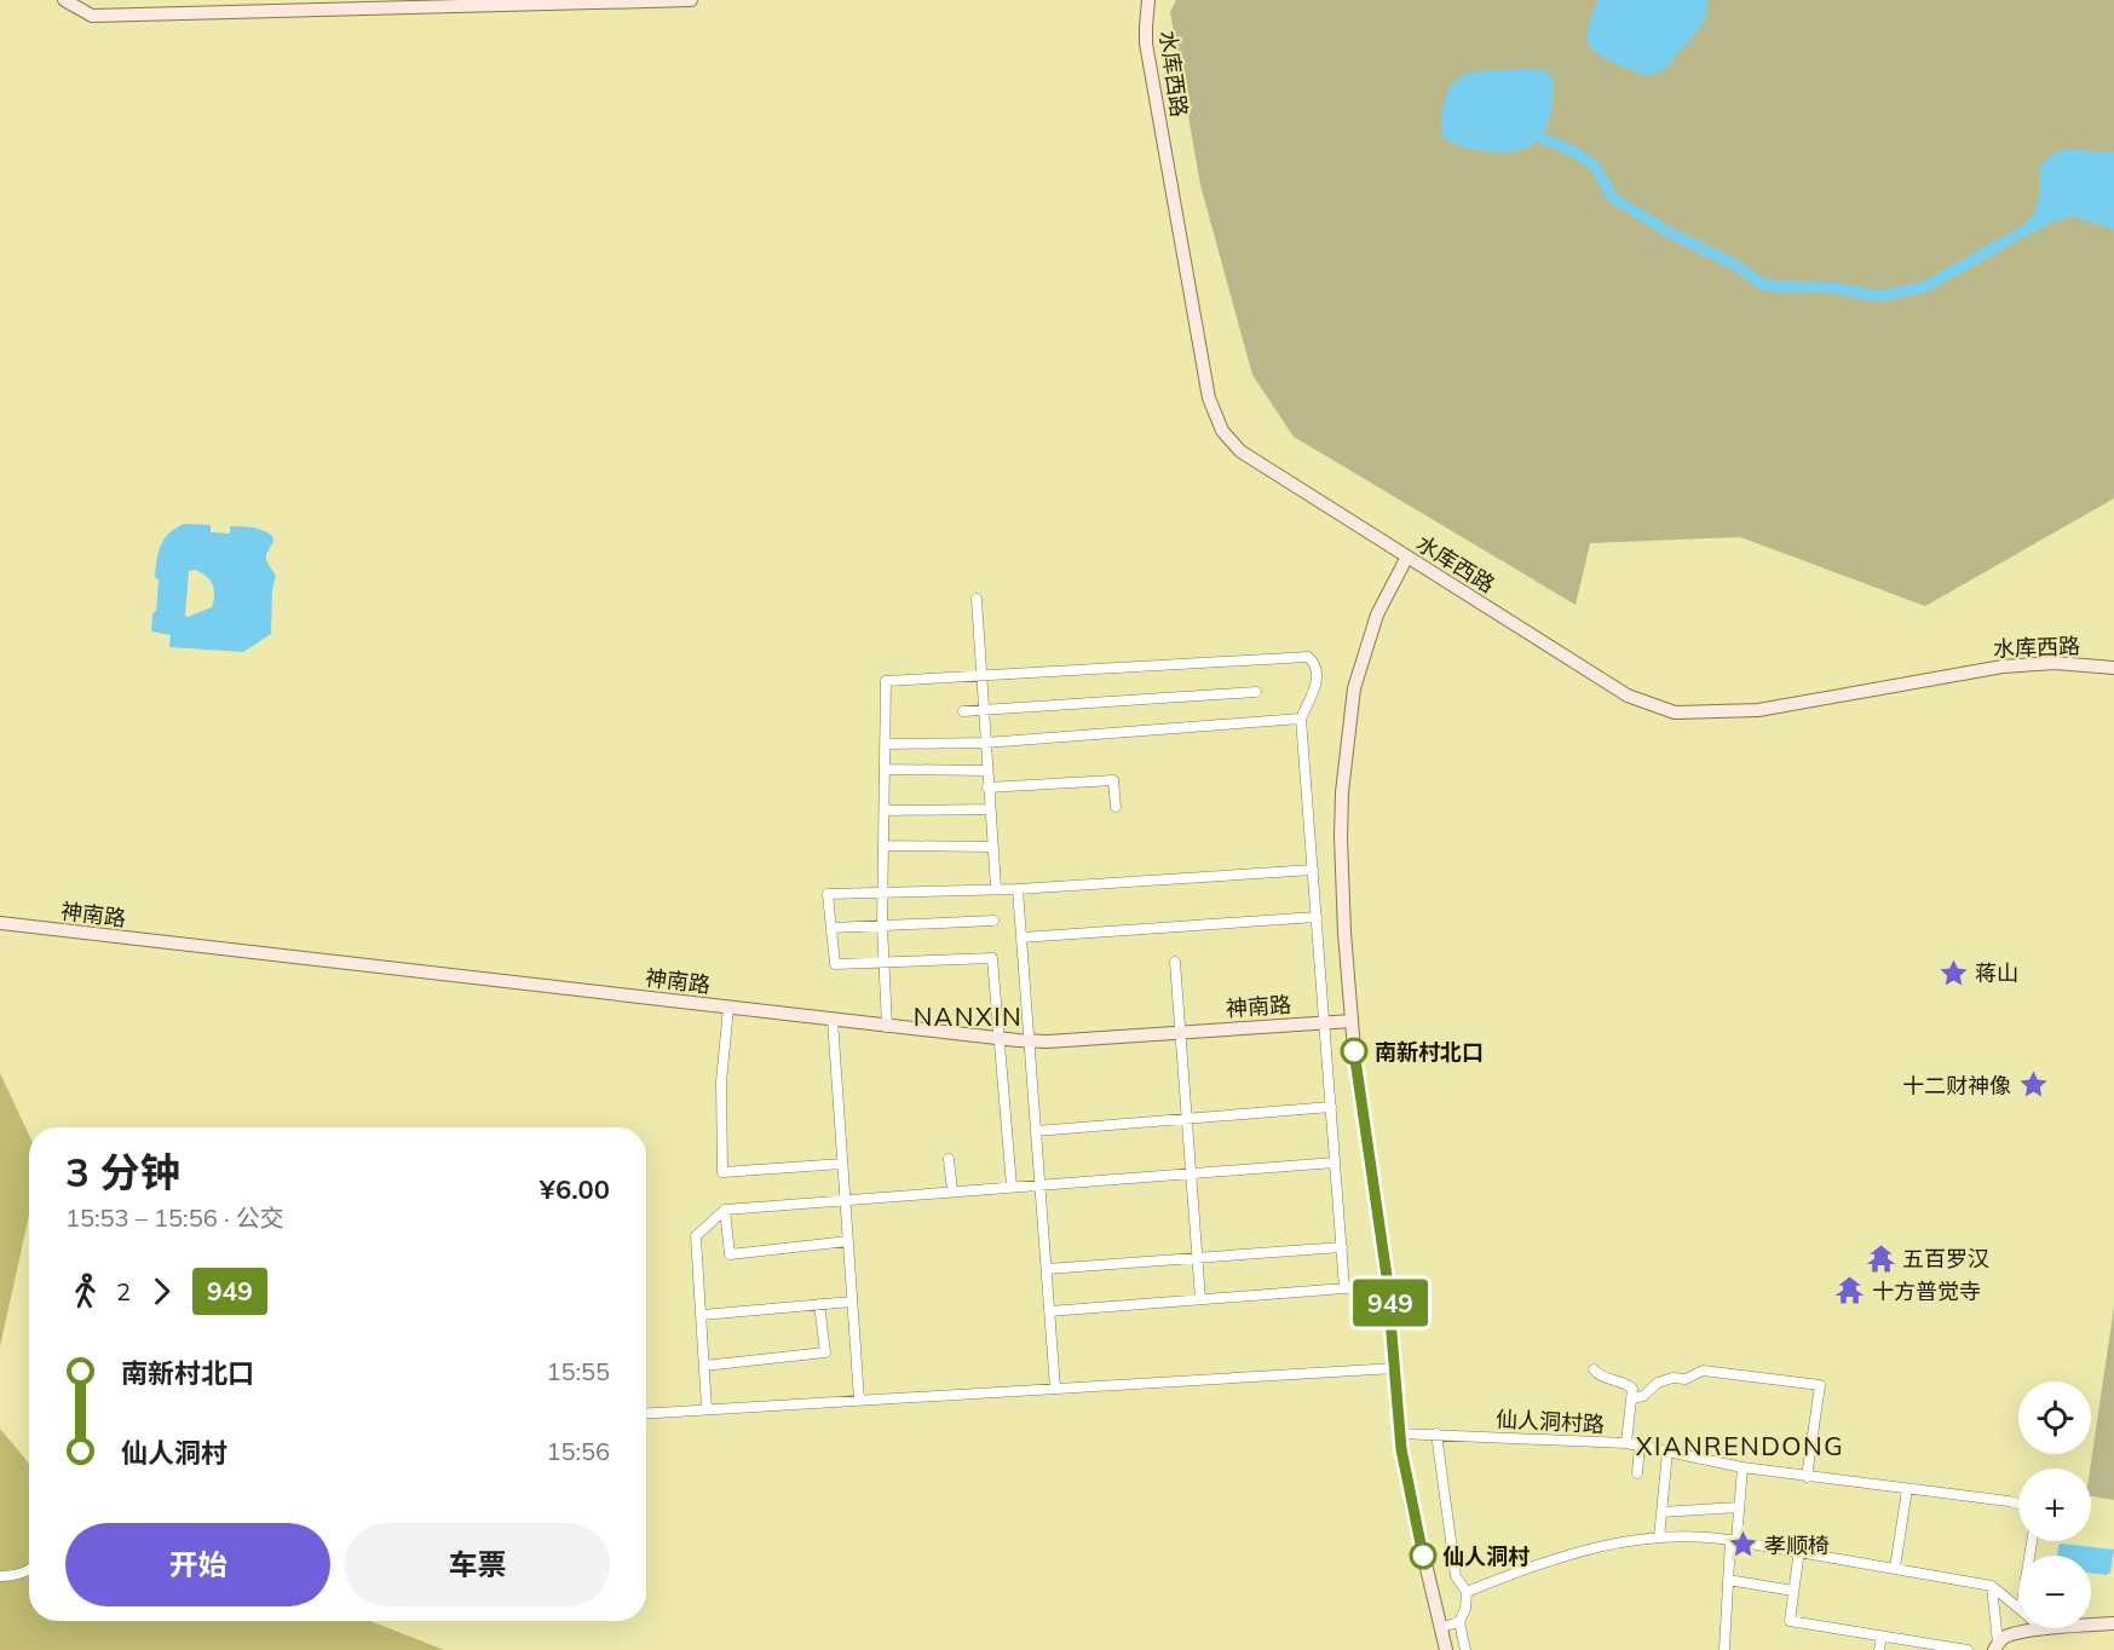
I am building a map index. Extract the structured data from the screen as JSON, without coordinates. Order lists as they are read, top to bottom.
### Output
{
  "streets": {
    "street": ["水库西路", "神南路", "仙人洞村路"]
  },
  "districts": ["NANXIN", "XIANRENDONG"],
  "places": {
    "place": ["蒋山", "十二财神像", "孝顺椅"],
    "other": ["南新村北口", "仙人洞村"],
    "temple": ["五百罗汉", "十方普觉寺"]
  },
  "lines": ["bus line 949"],
  "page": {
    "on_map": "949",
    "heading": ["3 分钟", "15:53 – 15:56 · 公交", "¥6.00"],
    "legs": ["2", "949"],
    "list": [
      {
        "name": "南新村北口",
        "value": "15:55"
      },
      {
        "name": "仙人洞村",
        "value": "15:56"
      }
    ],
    "map_buttons": ["+", "−"],
    "buttons": ["开始", "车票"]
  }
}
